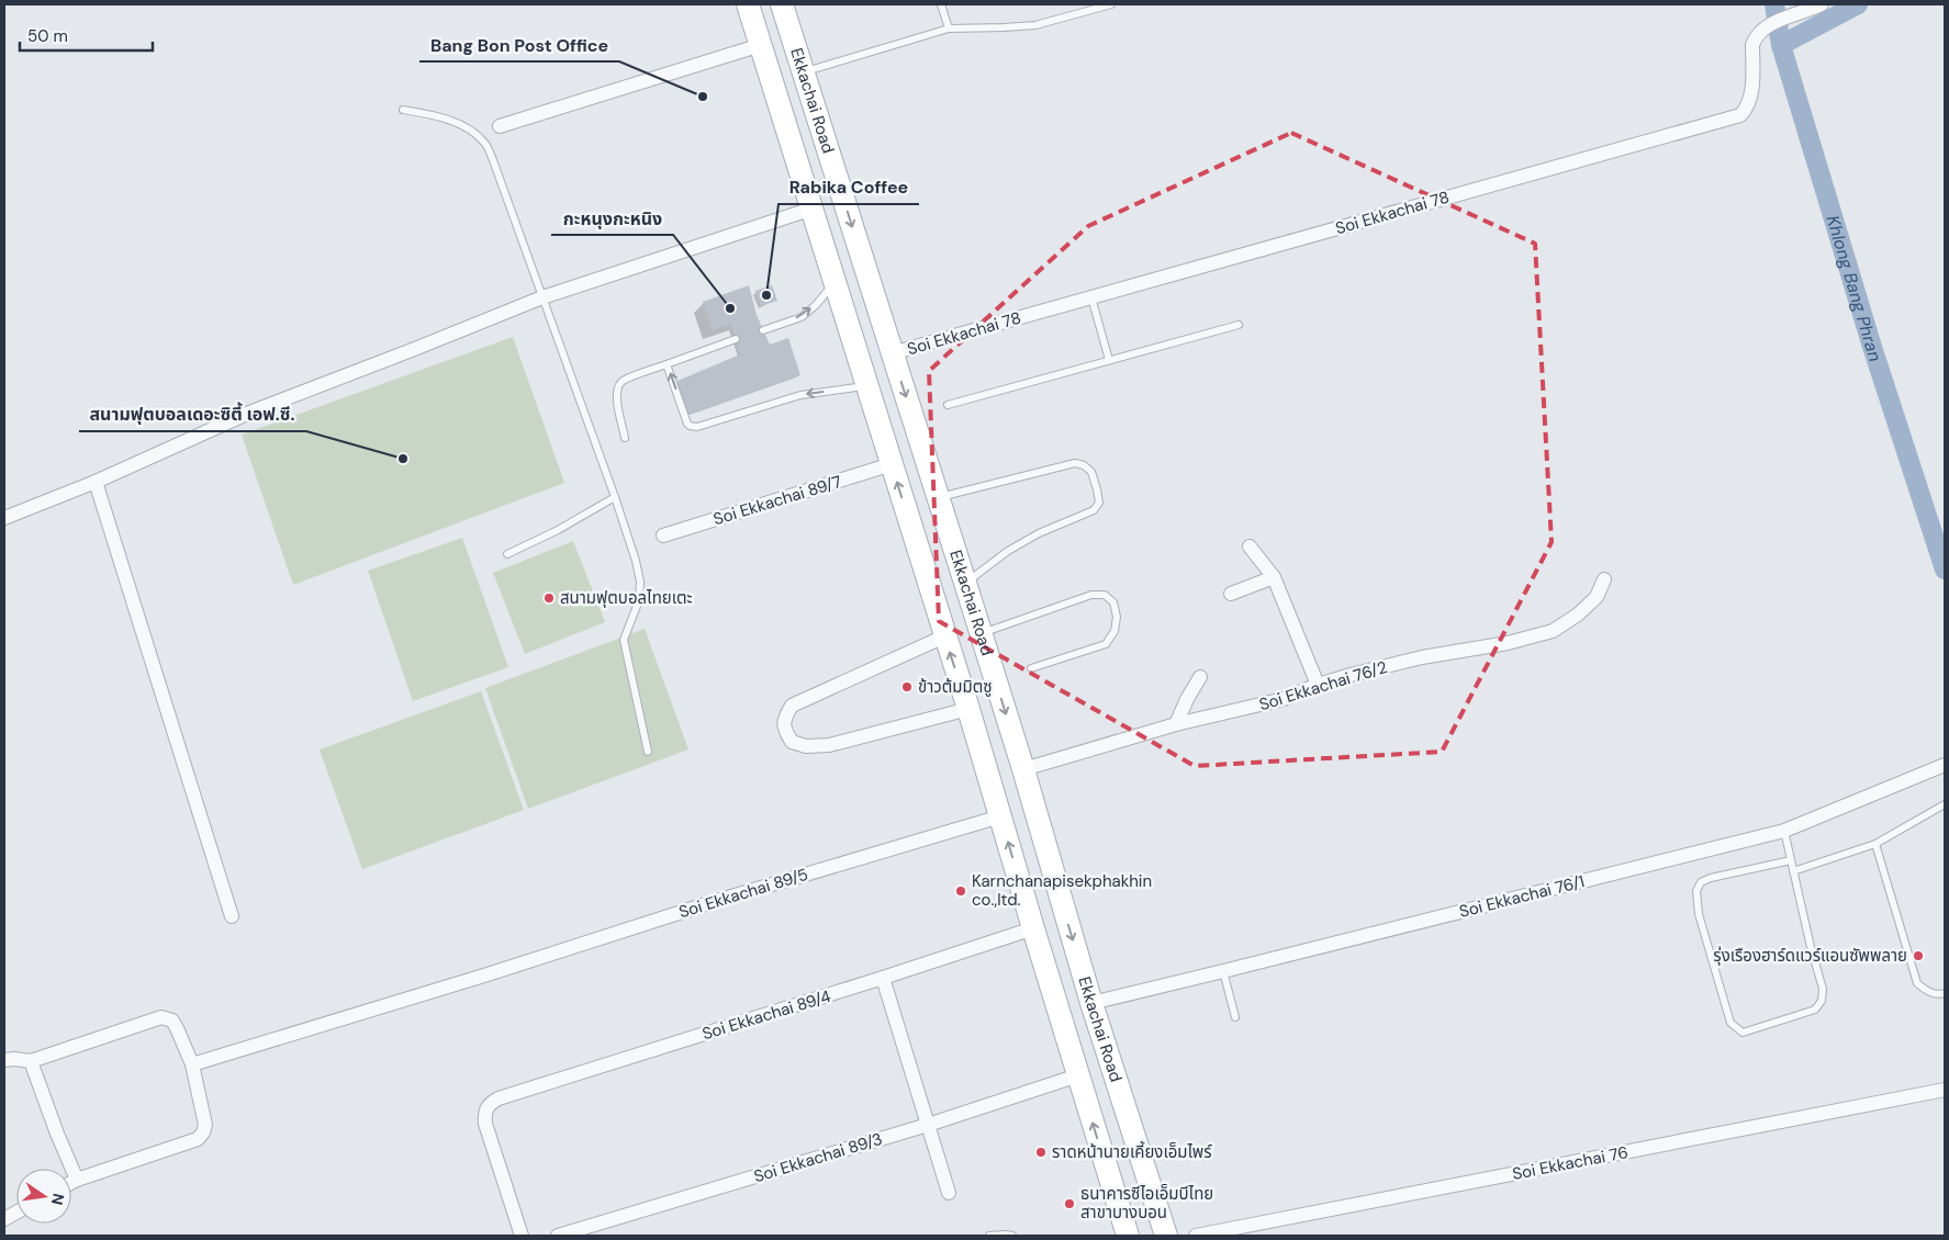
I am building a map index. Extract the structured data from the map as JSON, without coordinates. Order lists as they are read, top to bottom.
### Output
{
  "streets": {
    "main road": ["Ekkachai Road"],
    "street": [
      "Soi Ekkachai 78",
      "Soi Ekkachai 89/7",
      "Soi Ekkachai 76/2",
      "Soi Ekkachai 89/5",
      "Soi Ekkachai 76/1",
      "Soi Ekkachai 89/4",
      "Soi Ekkachai 89/3",
      "Soi Ekkachai 76"
    ]
  },
  "crossings": [
    ["Ekkachai Road", "Soi Ekkachai 78"],
    ["Ekkachai Road", "Soi Ekkachai 89/7"],
    ["Ekkachai Road", "Soi Ekkachai 76/2"],
    ["Ekkachai Road", "Soi Ekkachai 89/5"],
    ["Ekkachai Road", "Soi Ekkachai 76/1"],
    ["Ekkachai Road", "Soi Ekkachai 89/4"],
    ["Ekkachai Road", "Soi Ekkachai 89/3"]
  ],
  "water": ["Khlong Bang Phran"],
  "places": [
    "Bang Bon Post Office",
    "Rabika Coffee",
    "กะหนุงกะหนิง",
    "สนามฟุตบอลเดอะซิตี้ เอฟ.ซี.",
    "สนามฟุตบอลไทยเตะ",
    "ข้าวต้มมิตซู",
    "Karnchanapisekphakhin co.,ltd.",
    "รุ่งเรืองฮาร์ดแวร์แอนซัพพลาย",
    "ราดหน้านายเคี้ยงเอ็มไพร์",
    "ธนาคารซีไอเอ็มบีไทย สาขาบางบอน"
  ],
  "scale_bar": "50 m",
  "north": "right"
}
